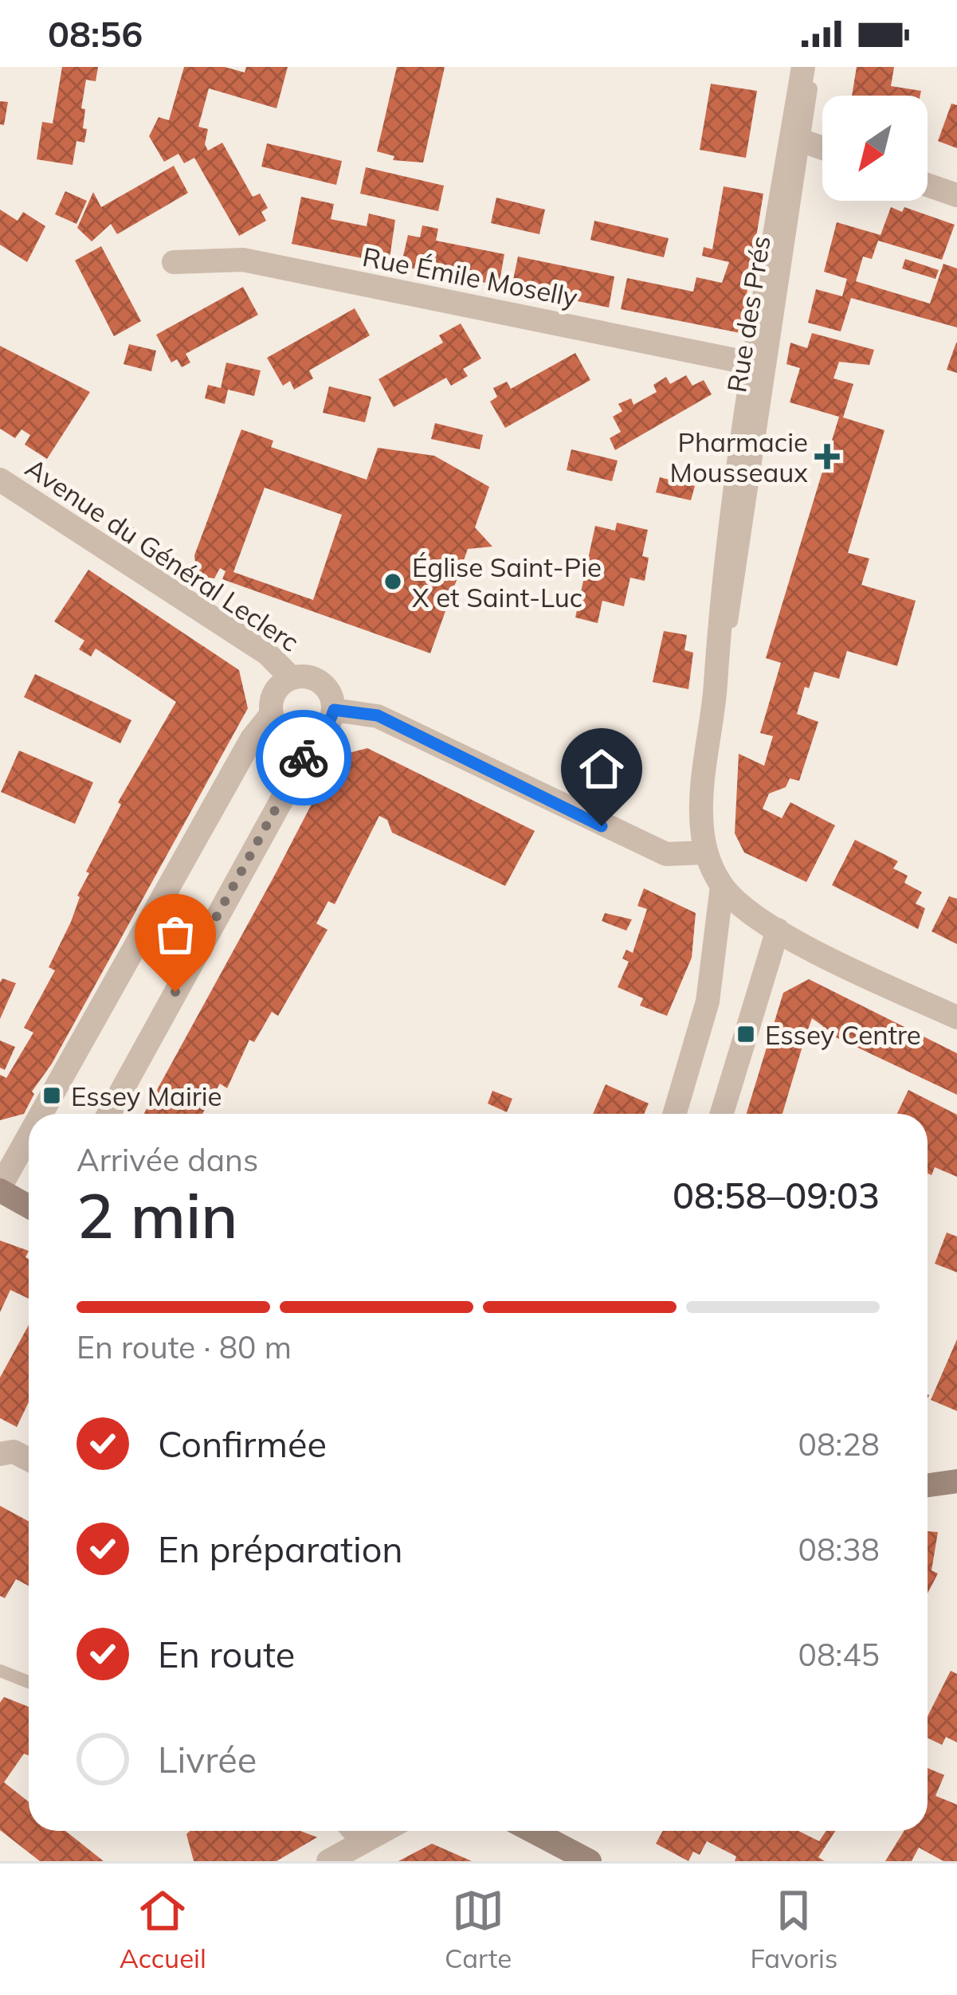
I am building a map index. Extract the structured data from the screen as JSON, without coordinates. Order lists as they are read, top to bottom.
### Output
{
  "streets": {
    "street": ["Rue Émile Moselly", "Rue des Prés", "Avenue du Général Leclerc"]
  },
  "crossings": [
    ["Rue Émile Moselly", "Rue des Prés"]
  ],
  "places": {
    "health": ["Pharmacie Mousseaux"],
    "other": ["Église Saint-Pie X et Saint-Luc"],
    "transit": ["Essey Centre", "Essey Mairie"]
  },
  "north": "bottom left",
  "page": {
    "status": "08:56",
    "heading": ["2 min", "Arrivée dans", "08:58–09:03"],
    "bar": "En route · 80 m",
    "list": [
      ["Confirmée", "08:28"],
      ["En préparation", "08:38"],
      ["En route", "08:45"],
      "Livrée"
    ],
    "tabs": ["Accueil", "Carte", "Favoris"]
  }
}
